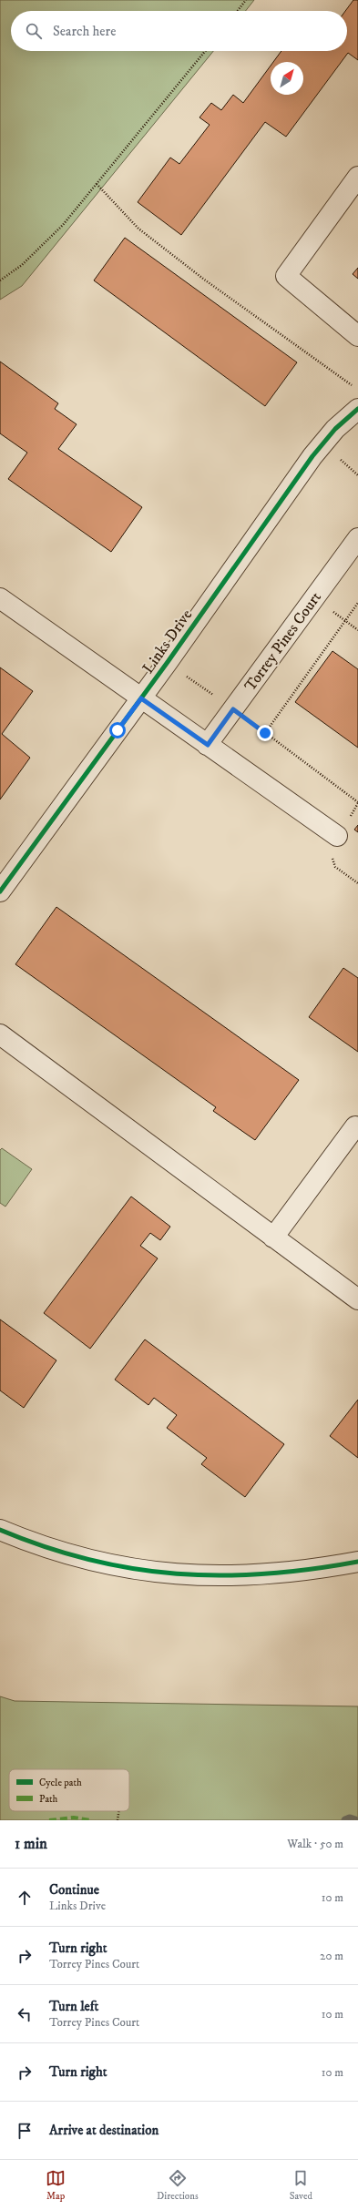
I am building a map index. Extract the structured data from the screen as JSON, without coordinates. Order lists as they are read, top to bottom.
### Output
{
  "streets": {
    "street": ["Links Drive", "Torrey Pines Court"]
  },
  "legend": ["Cycle path", "Path"],
  "north": "top right",
  "page": {
    "search": "Search here",
    "heading": ["1 min", "Walk · 50 m"],
    "list": [
      ["Continue", "Links Drive", "10 m"],
      ["Turn right", "Torrey Pines Court", "20 m"],
      ["Turn left", "Torrey Pines Court", "10 m"],
      ["Turn right", "10 m"],
      "Arrive at destination"
    ],
    "nav": ["Map", "Directions", "Saved"]
  }
}
